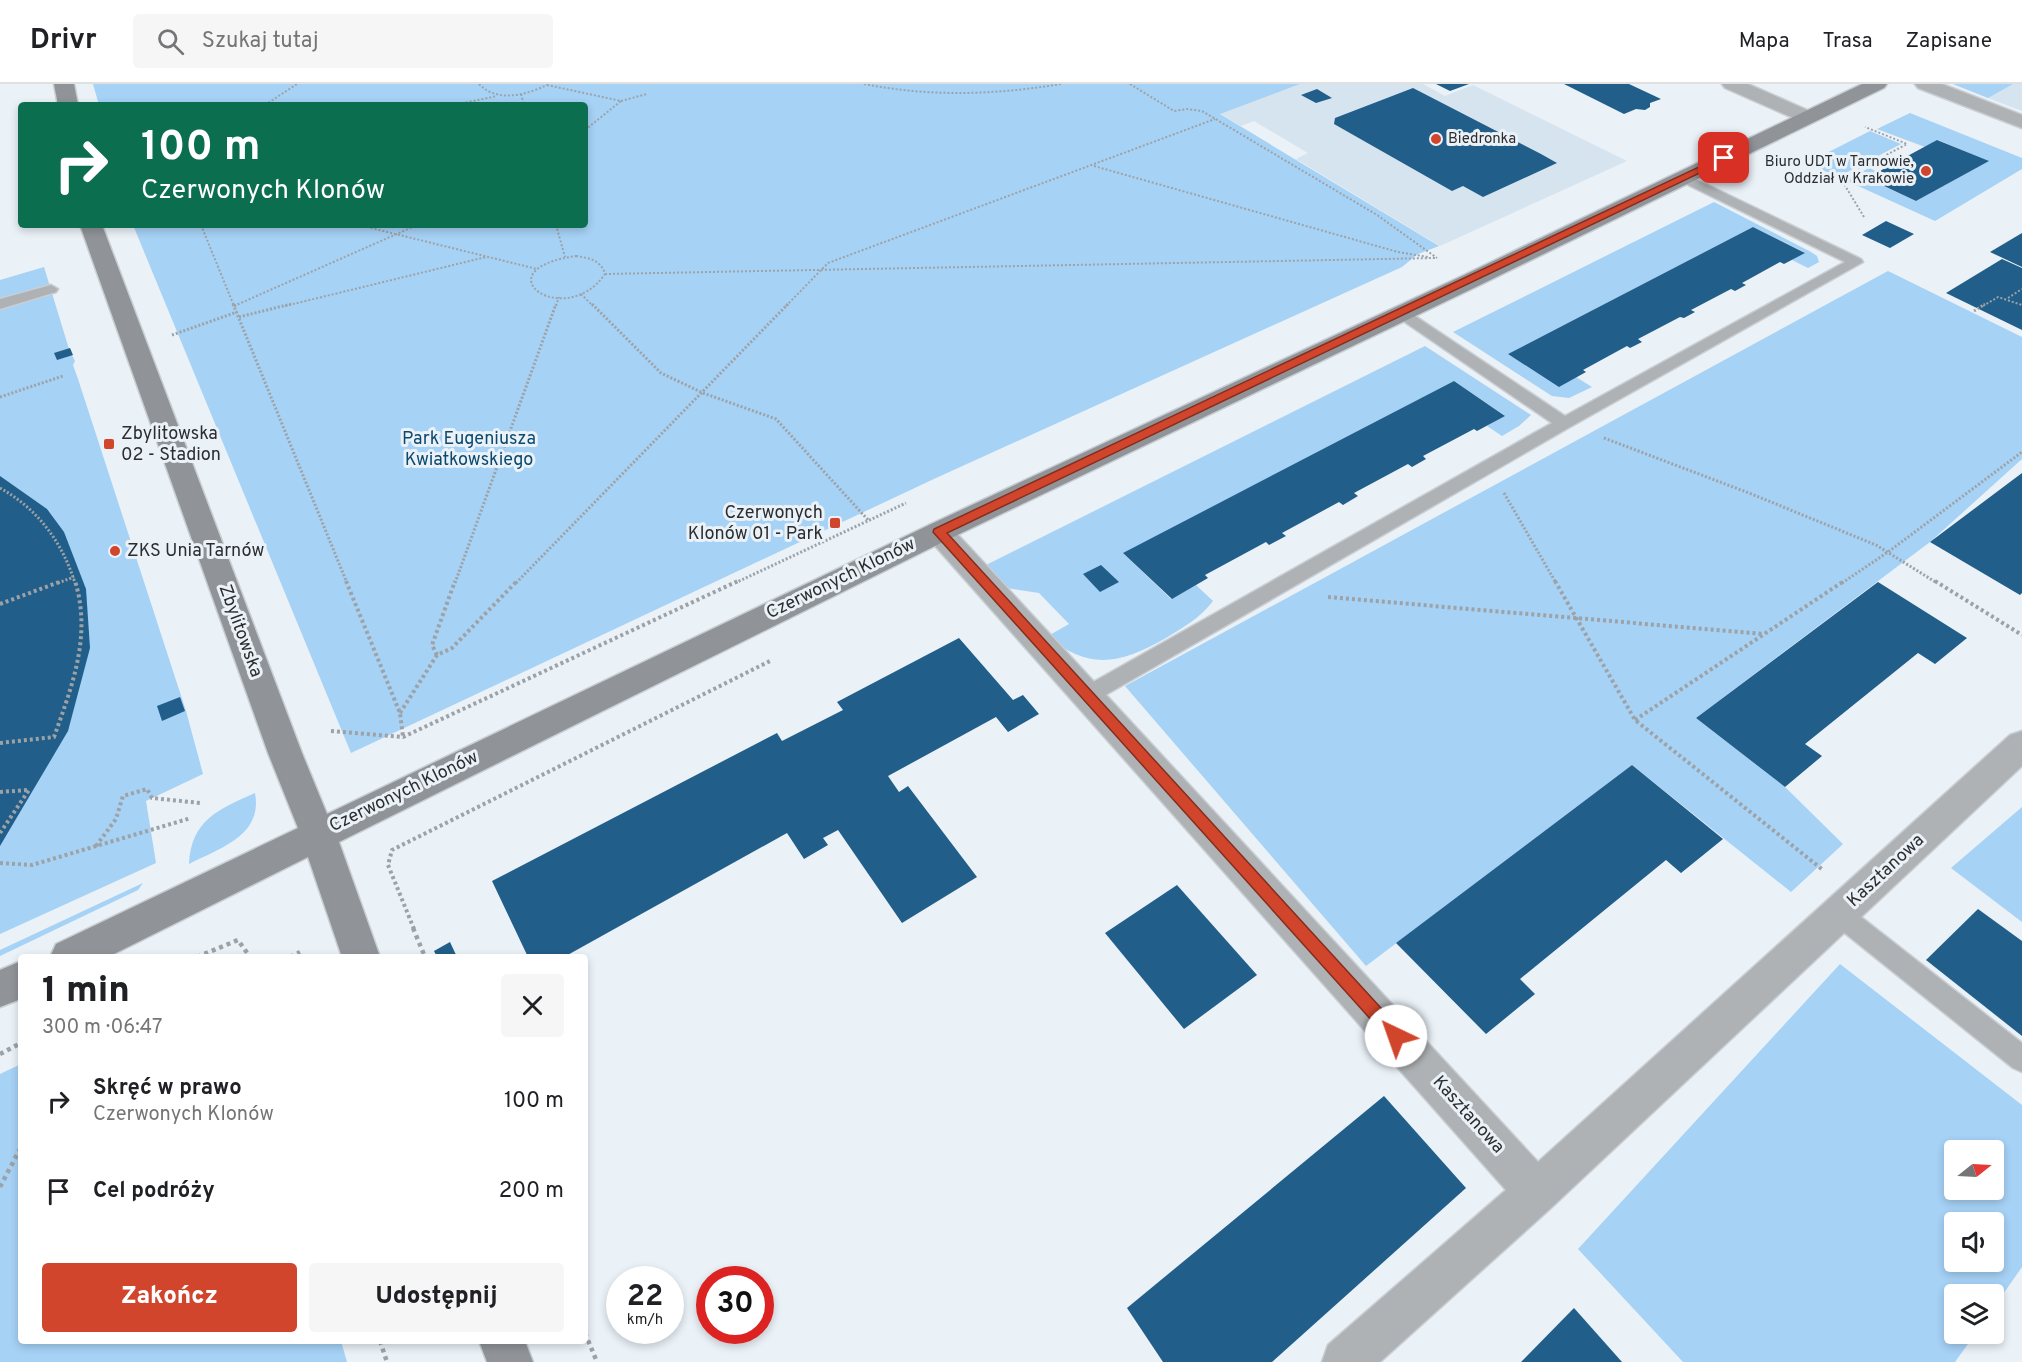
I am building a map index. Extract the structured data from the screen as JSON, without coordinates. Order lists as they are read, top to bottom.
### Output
{
  "streets": {
    "main road": ["Czerwonych Klonów", "Zbylitowska"],
    "street": ["Kasztanowa"]
  },
  "crossings": [
    ["Czerwonych Klonów", "Zbylitowska"],
    ["Czerwonych Klonów", "Kasztanowa"]
  ],
  "parks": ["Park Eugeniusza Kwiatkowskiego"],
  "places": {
    "other": ["Biedronka", "Biuro UDT w Tarnowie, Oddział w Krakowie", "ZKS Unia Tarnów"],
    "transit": ["Zbylitowska 02 - Stadion", "Czerwonych Klonów 01 - Park"]
  },
  "north": "right",
  "page": {
    "header": "Drivr",
    "search": "Szukaj tutaj",
    "nav": ["Mapa", "Trasa", "Zapisane"],
    "turn": ["100 m", "Czerwonych Klonów"],
    "heading": ["1 min", "300 m · 06:47"],
    "list": [
      {
        "name": "Skręć w prawo",
        "note": "Czerwonych Klonów",
        "value": "100 m"
      },
      {
        "name": "Cel podróży",
        "value": "200 m"
      }
    ],
    "buttons": ["Zakończ", "Udostępnij"],
    "speed": "22 km/h",
    "limit": "30"
  }
}
